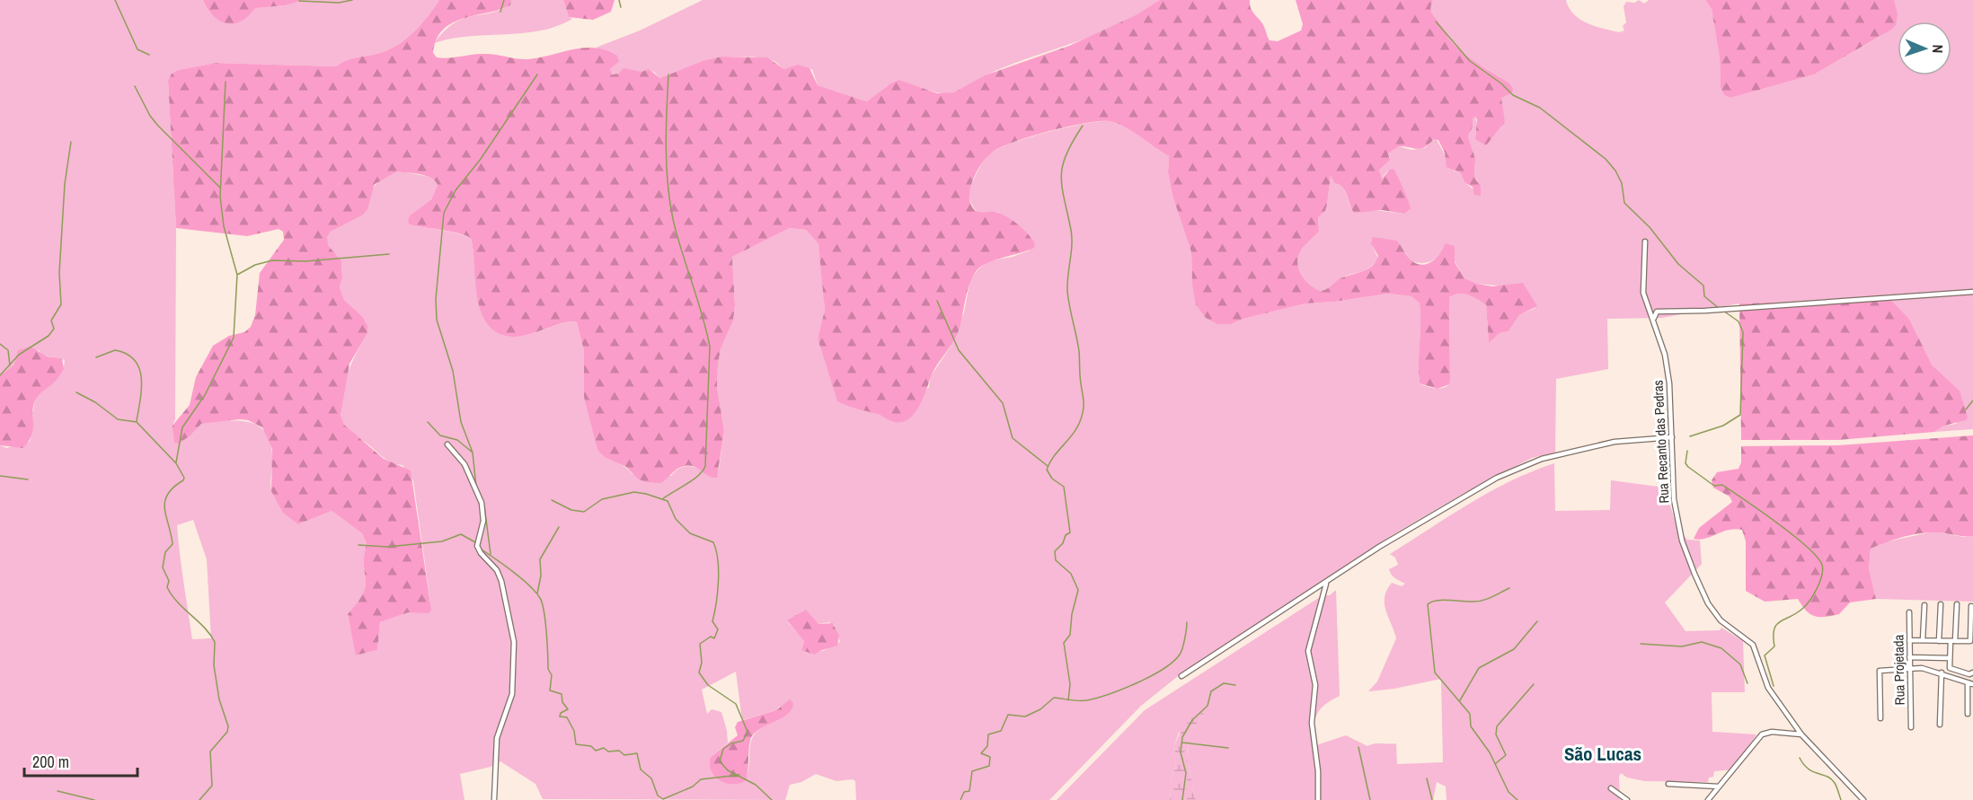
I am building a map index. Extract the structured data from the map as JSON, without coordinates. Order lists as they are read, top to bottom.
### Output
{
  "streets": {
    "street": ["Rua Recanto das Pedras", "Rua Projetada"]
  },
  "districts": ["São Lucas"],
  "scale_bar": "200 m",
  "north": "right"
}
